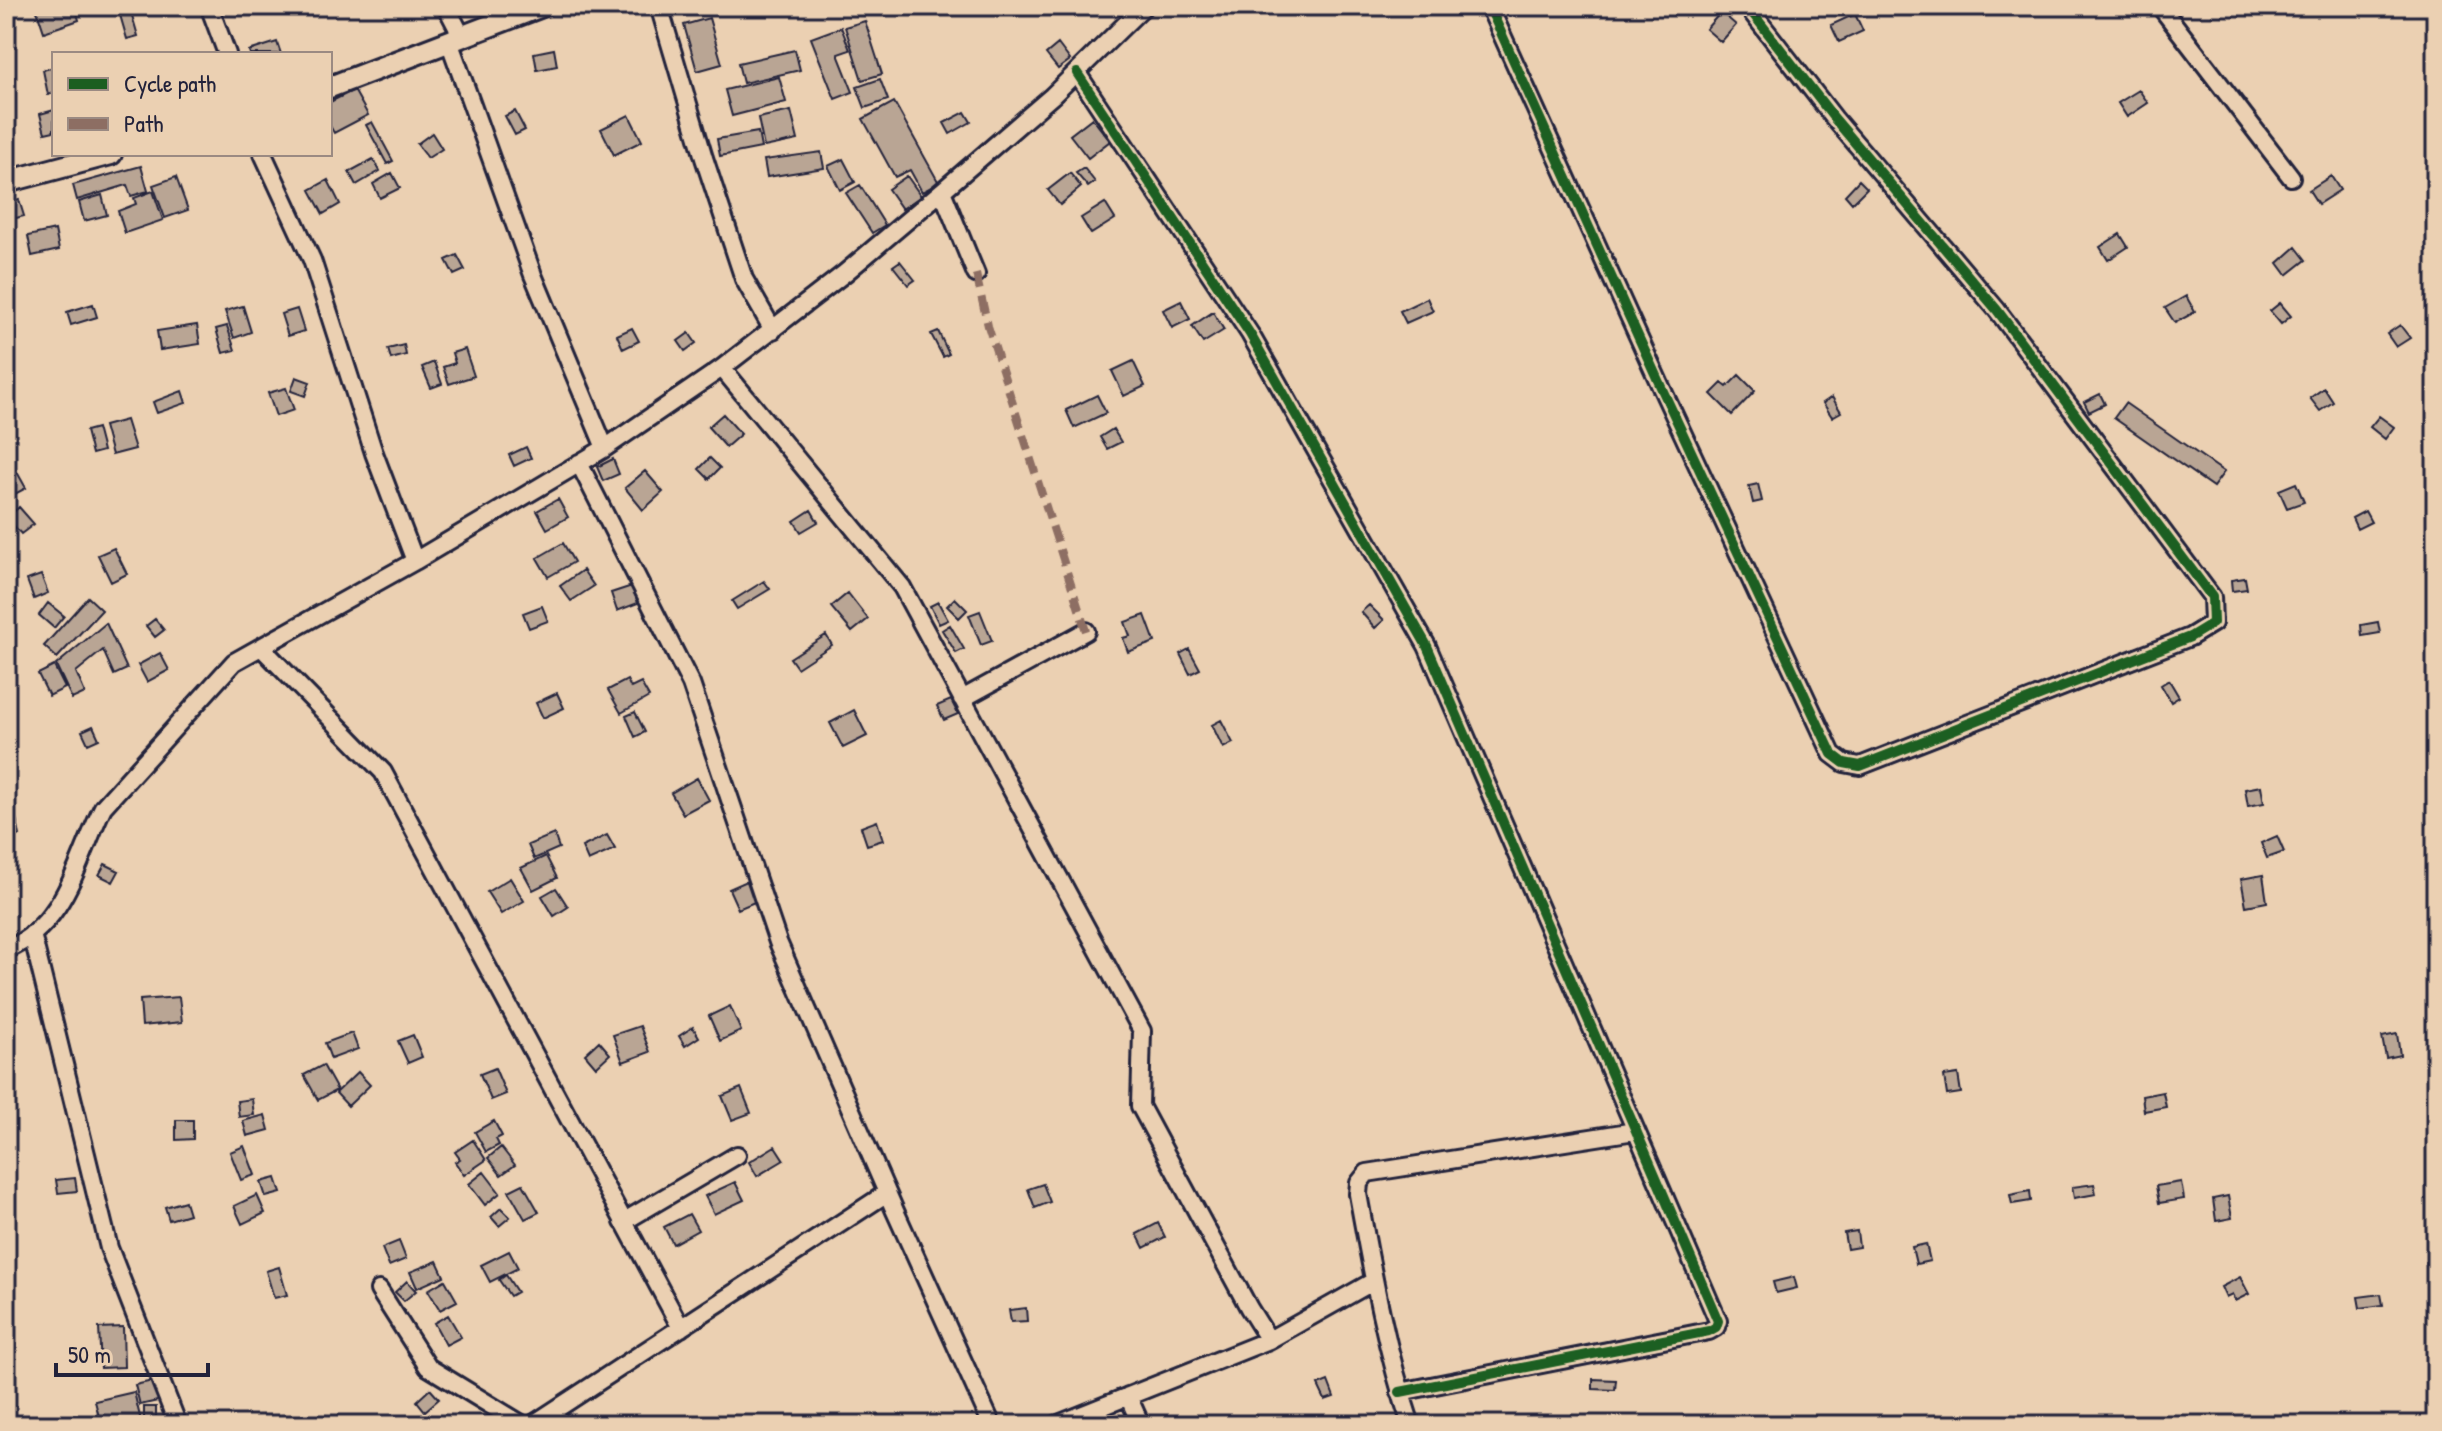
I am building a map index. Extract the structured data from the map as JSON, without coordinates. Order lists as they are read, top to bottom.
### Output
{
  "legend": ["Cycle path", "Path"],
  "scale_bar": "50 m"
}
